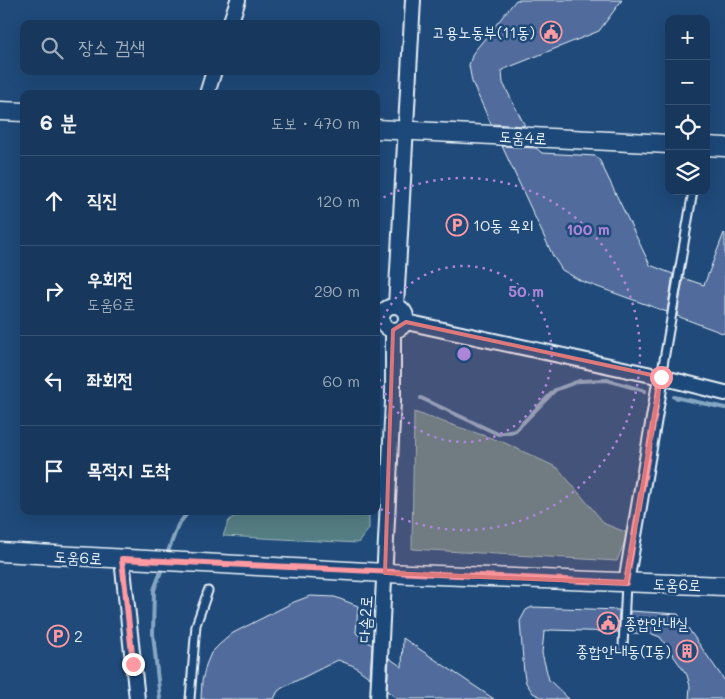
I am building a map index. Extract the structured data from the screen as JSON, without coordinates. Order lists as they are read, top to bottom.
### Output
{
  "streets": {
    "street": ["도움4로", "도움6로", "다솜2로"]
  },
  "crossings": [
    ["도움6로", "다솜2로"]
  ],
  "places": {
    "public building": ["고용노동부(11동)", "종합안내실"],
    "parking": ["10동 옥외", "2"],
    "building": ["종합안내동(I동)"]
  },
  "page": {
    "map_buttons": ["+", "−"],
    "search": "장소 검색",
    "heading": ["6 분", "도보 · 470 m"],
    "list": [
      ["직진", "120 m"],
      ["우회전", "도움6로", "290 m"],
      ["좌회전", "60 m"],
      "목적지 도착"
    ]
  },
  "rings": ["100 m", "50 m"]
}
